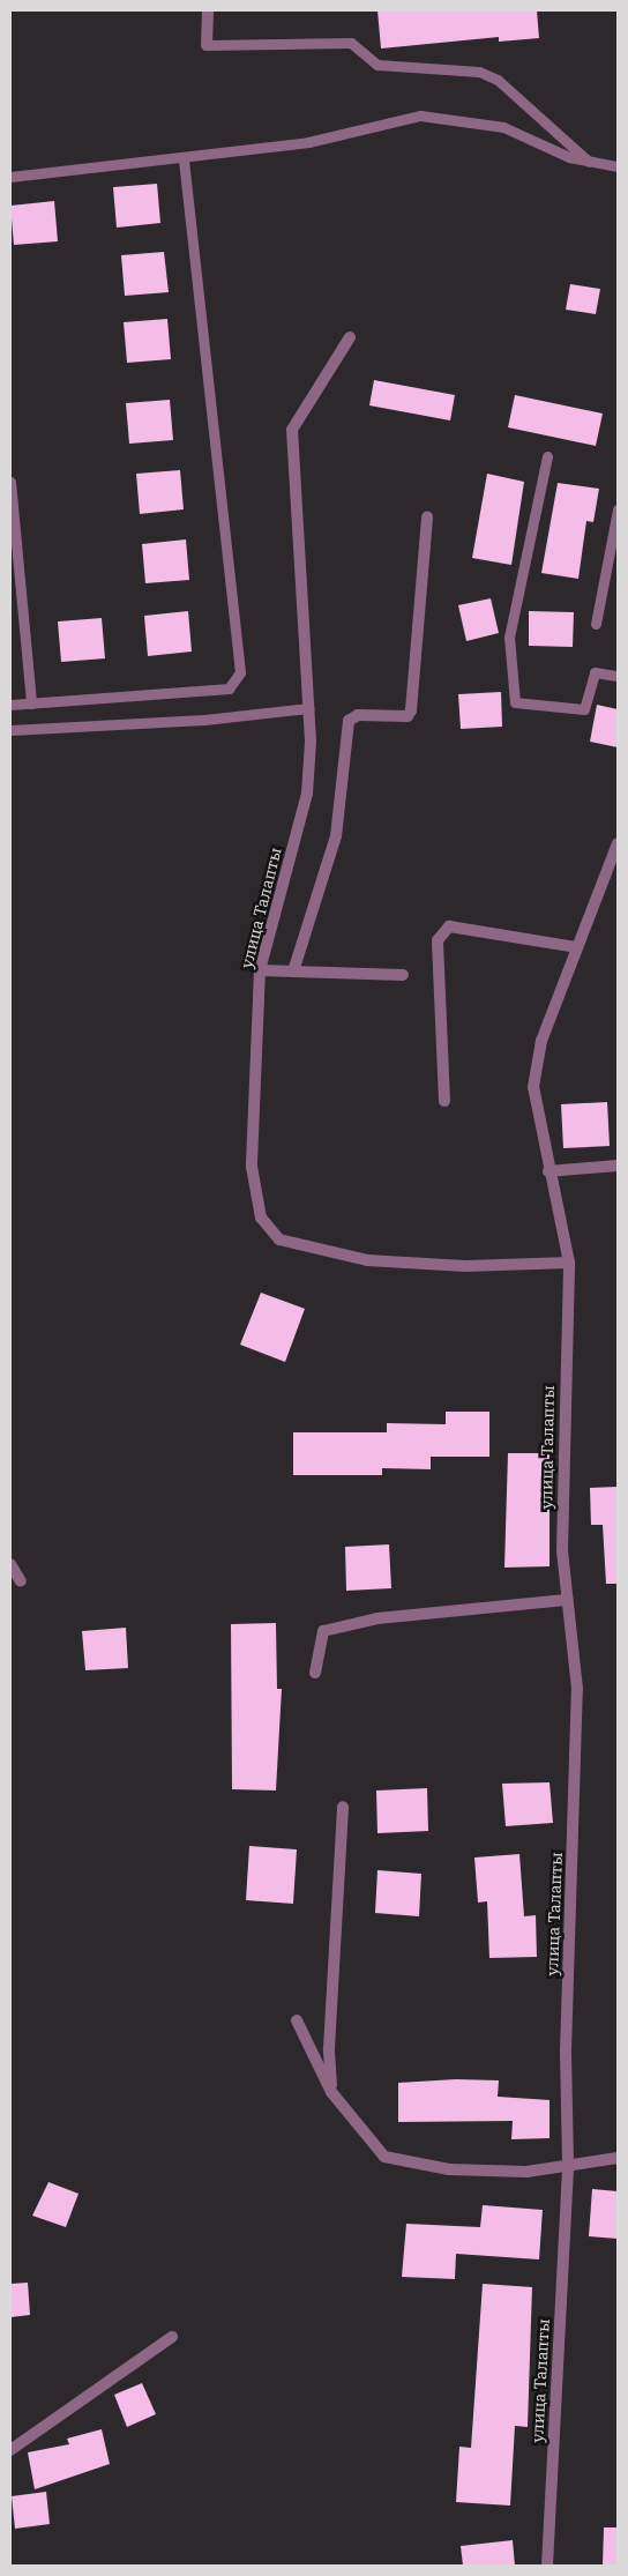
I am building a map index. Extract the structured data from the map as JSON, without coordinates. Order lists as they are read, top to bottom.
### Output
{
  "streets": {
    "street": ["улица Талапты"]
  }
}
